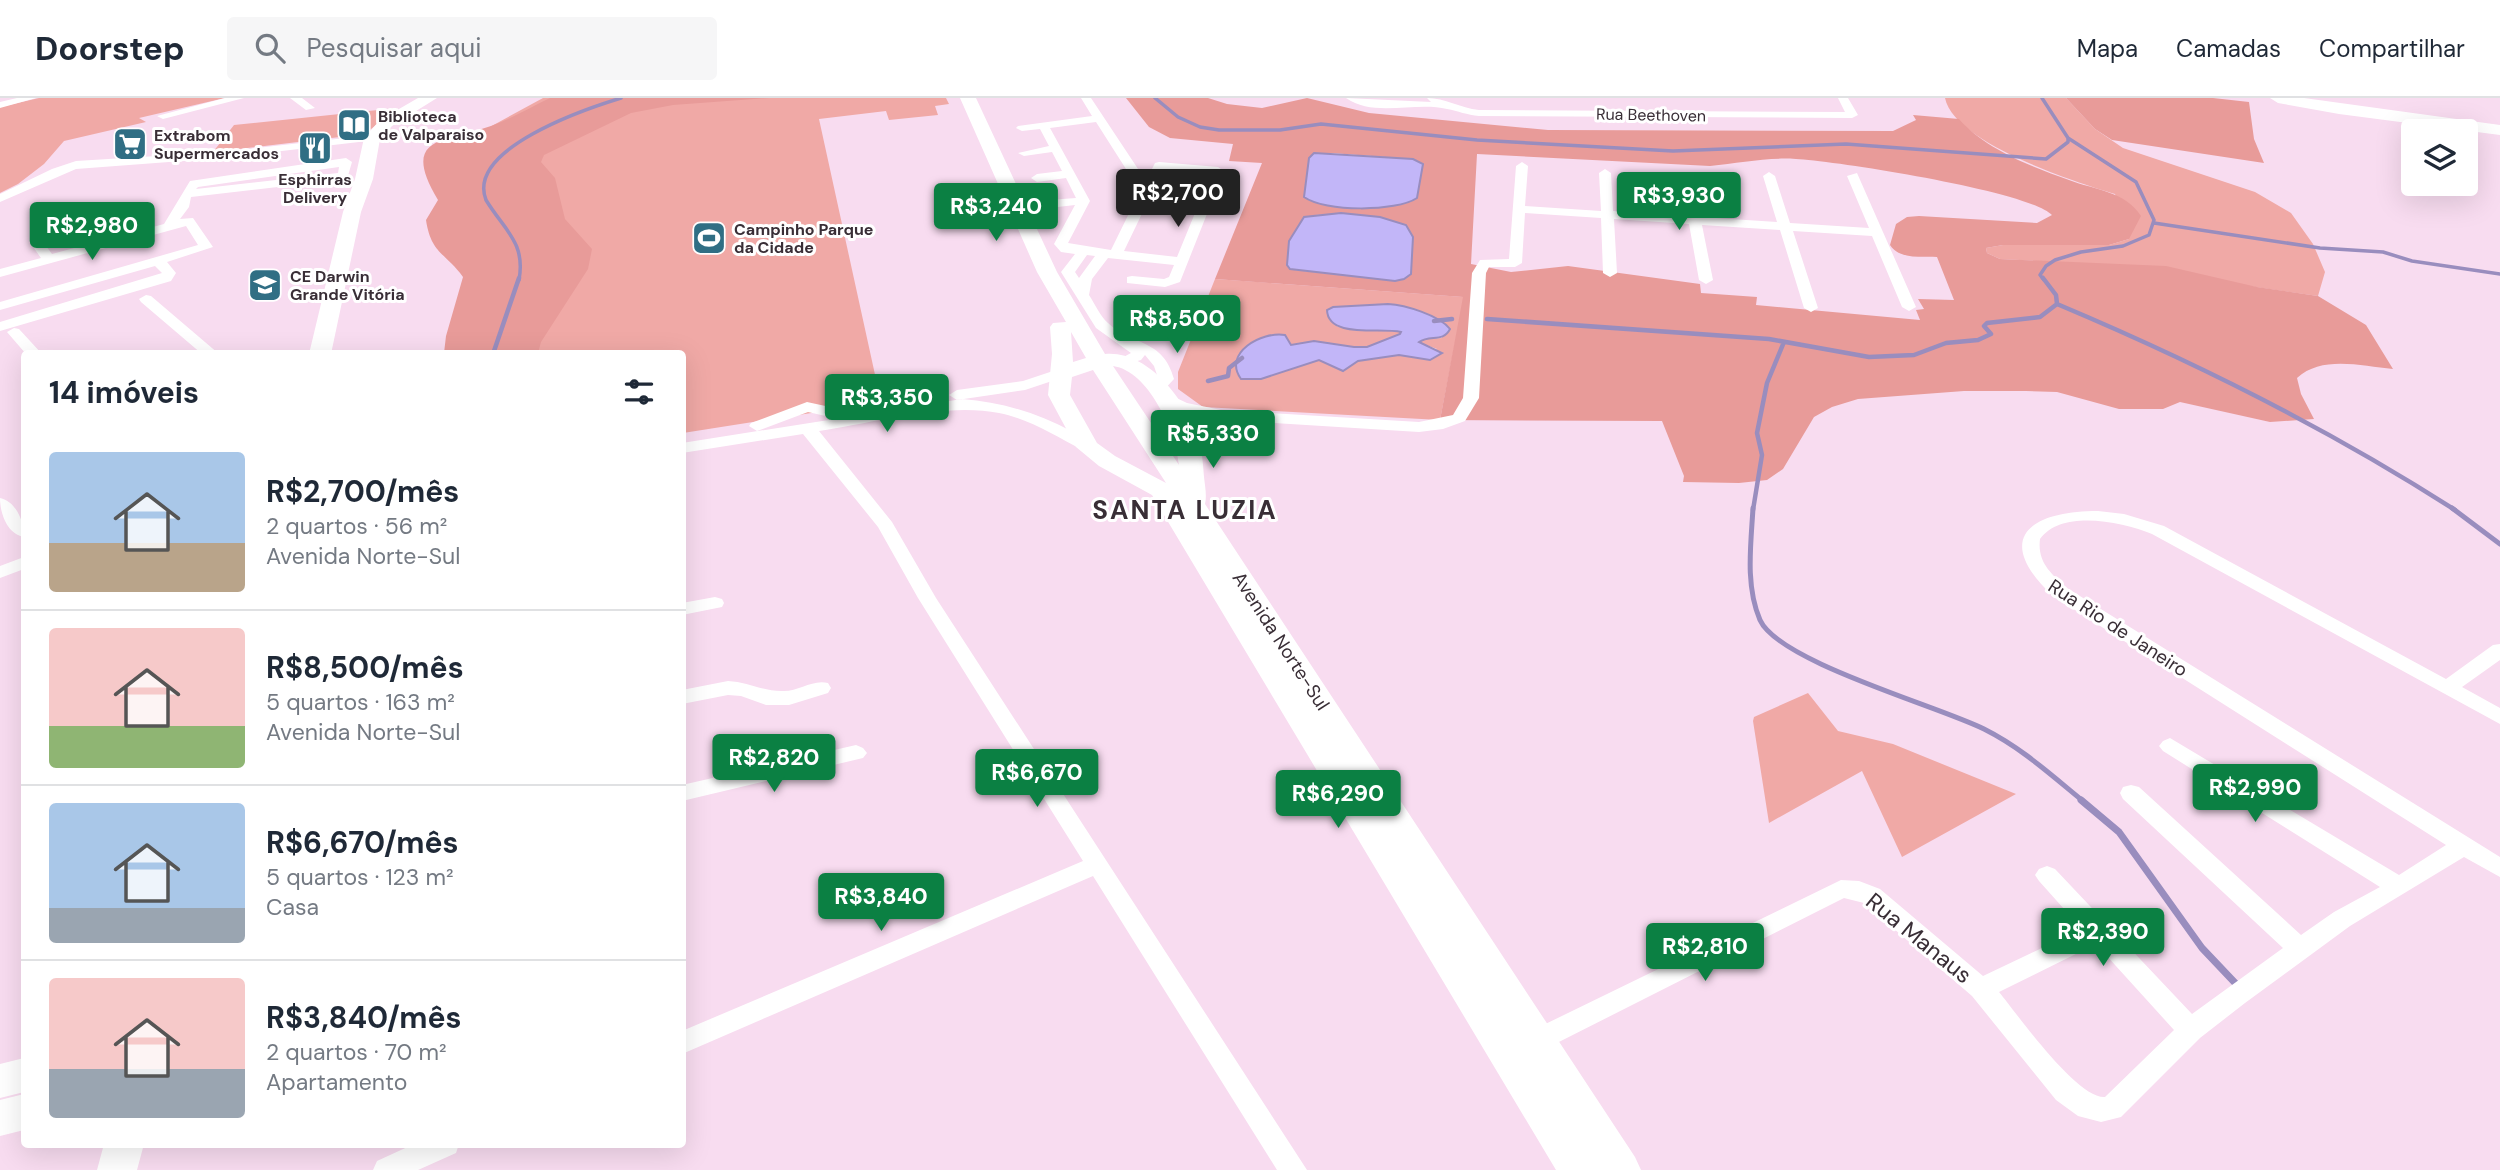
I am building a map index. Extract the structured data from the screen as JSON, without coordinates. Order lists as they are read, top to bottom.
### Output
{
  "streets": {
    "main road": ["Avenida Norte-Sul"],
    "street": ["Rua Beethoven", "Rua Rio de Janeiro", "Rua Manaus"]
  },
  "crossings": [
    ["Avenida Norte-Sul", "Rua Manaus"]
  ],
  "districts": ["SANTA LUZIA"],
  "places": {
    "library": ["Biblioteca de Valparaiso"],
    "supermarket": ["Extrabom Supermercados"],
    "restaurant": ["Esphirras Delivery"],
    "sports": ["Campinho Parque da Cidade"],
    "school or university": ["CE Darwin Grande Vitória"]
  },
  "page": {
    "header": "Doorstep",
    "search": "Pesquisar aqui",
    "nav": ["Mapa", "Camadas", "Compartilhar"],
    "price": [
      "R$2,700",
      "R$3,930",
      "R$3,240",
      "R$2,980",
      "R$8,500",
      "R$3,350",
      "R$5,330",
      "R$2,820",
      "R$6,670",
      "R$2,990",
      "R$6,290",
      "R$3,840",
      "R$2,390",
      "R$2,810"
    ],
    "heading": "14 imóveis",
    "list": [
      {
        "name": "R$2,700/mês",
        "note": "2 quartos · 56 m² · Avenida Norte-Sul"
      },
      {
        "name": "R$8,500/mês",
        "note": "5 quartos · 163 m² · Avenida Norte-Sul"
      },
      {
        "name": "R$6,670/mês",
        "note": "5 quartos · 123 m² · Casa"
      },
      {
        "name": "R$3,840/mês",
        "note": "2 quartos · 70 m² · Apartamento"
      }
    ]
  }
}
